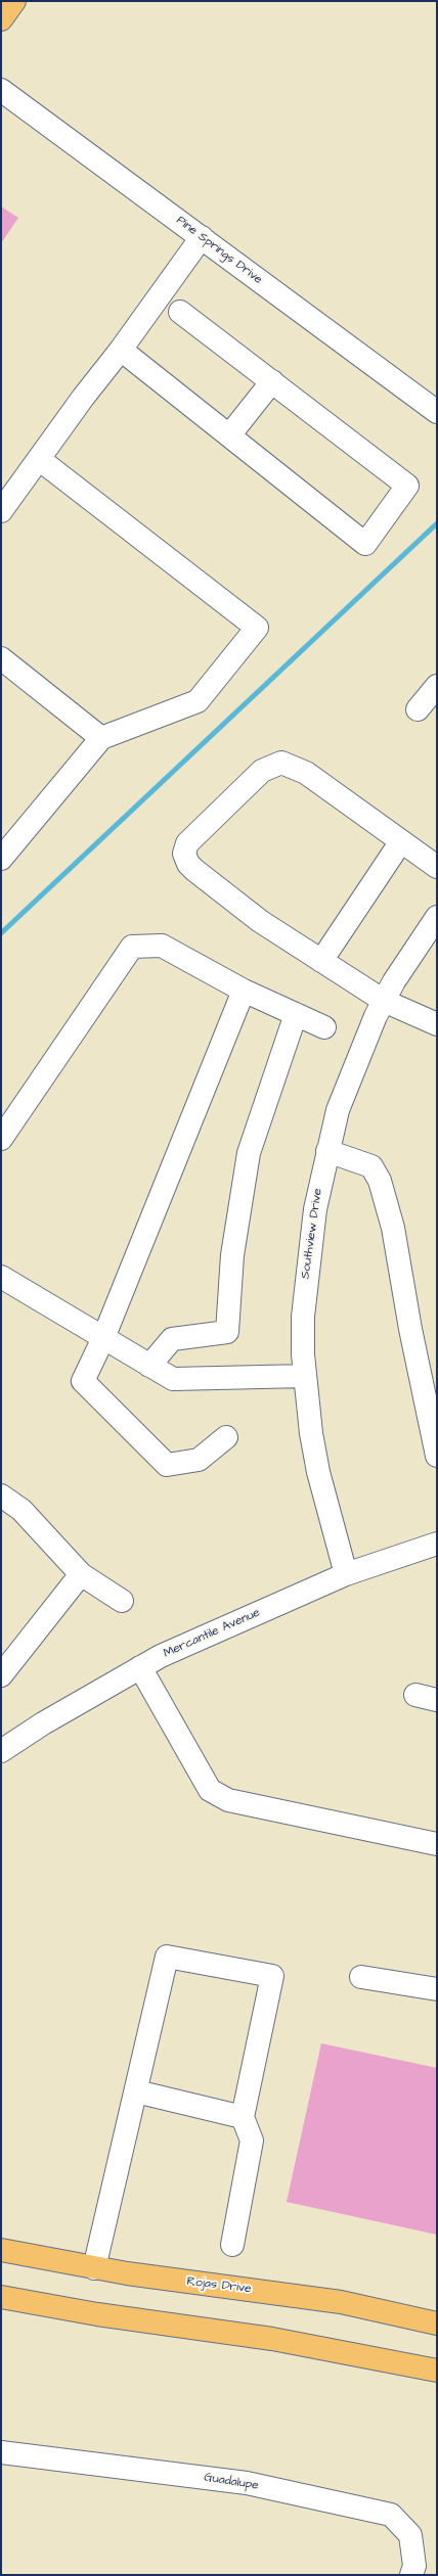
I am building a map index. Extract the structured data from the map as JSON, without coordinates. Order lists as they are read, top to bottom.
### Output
{
  "streets": {
    "main road": ["Rojas Drive"],
    "street": [
      "Pine Springs Drive",
      "Southview Drive",
      "Mercantile Avenue",
      "Guadalupe"
    ]
  },
  "crossings": [
    ["Southview Drive", "Mercantile Avenue"]
  ]
}
